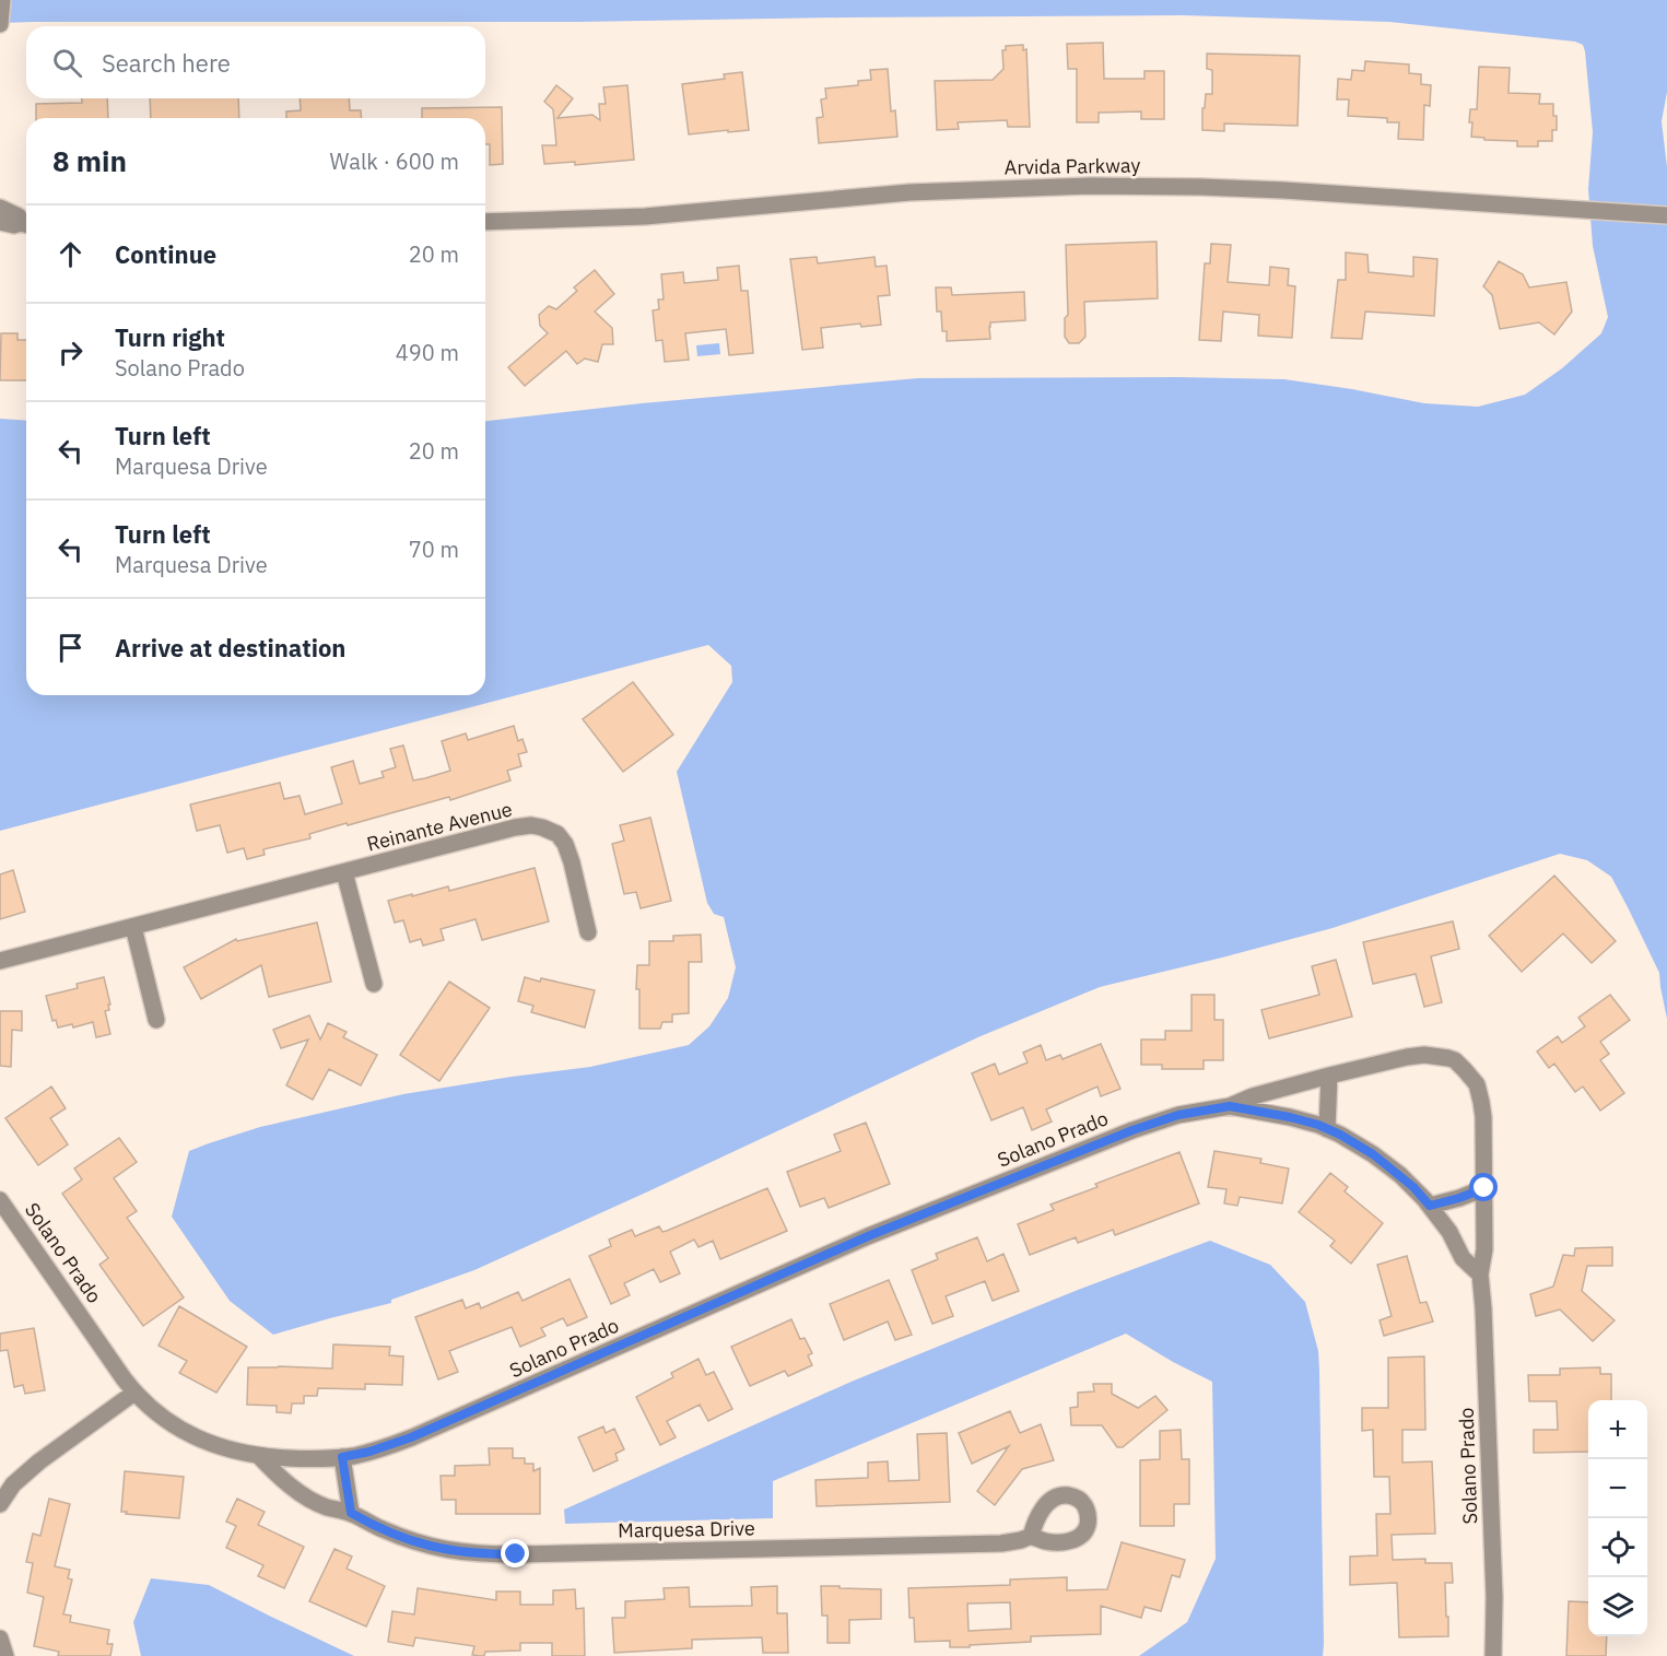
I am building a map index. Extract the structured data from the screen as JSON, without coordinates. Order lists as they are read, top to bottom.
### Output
{
  "streets": {
    "street": [
      "Arvida Parkway",
      "Reinante Avenue",
      "Solano Prado",
      "Marquesa Drive"
    ]
  },
  "crossings": [
    ["Solano Prado", "Marquesa Drive"]
  ],
  "page": {
    "search": "Search here",
    "heading": ["8 min", "Walk · 600 m"],
    "list": [
      ["Continue", "20 m"],
      ["Turn right", "Solano Prado", "490 m"],
      ["Turn left", "Marquesa Drive", "20 m"],
      ["Turn left", "Marquesa Drive", "70 m"],
      "Arrive at destination"
    ],
    "map_buttons": ["+", "−"]
  }
}
